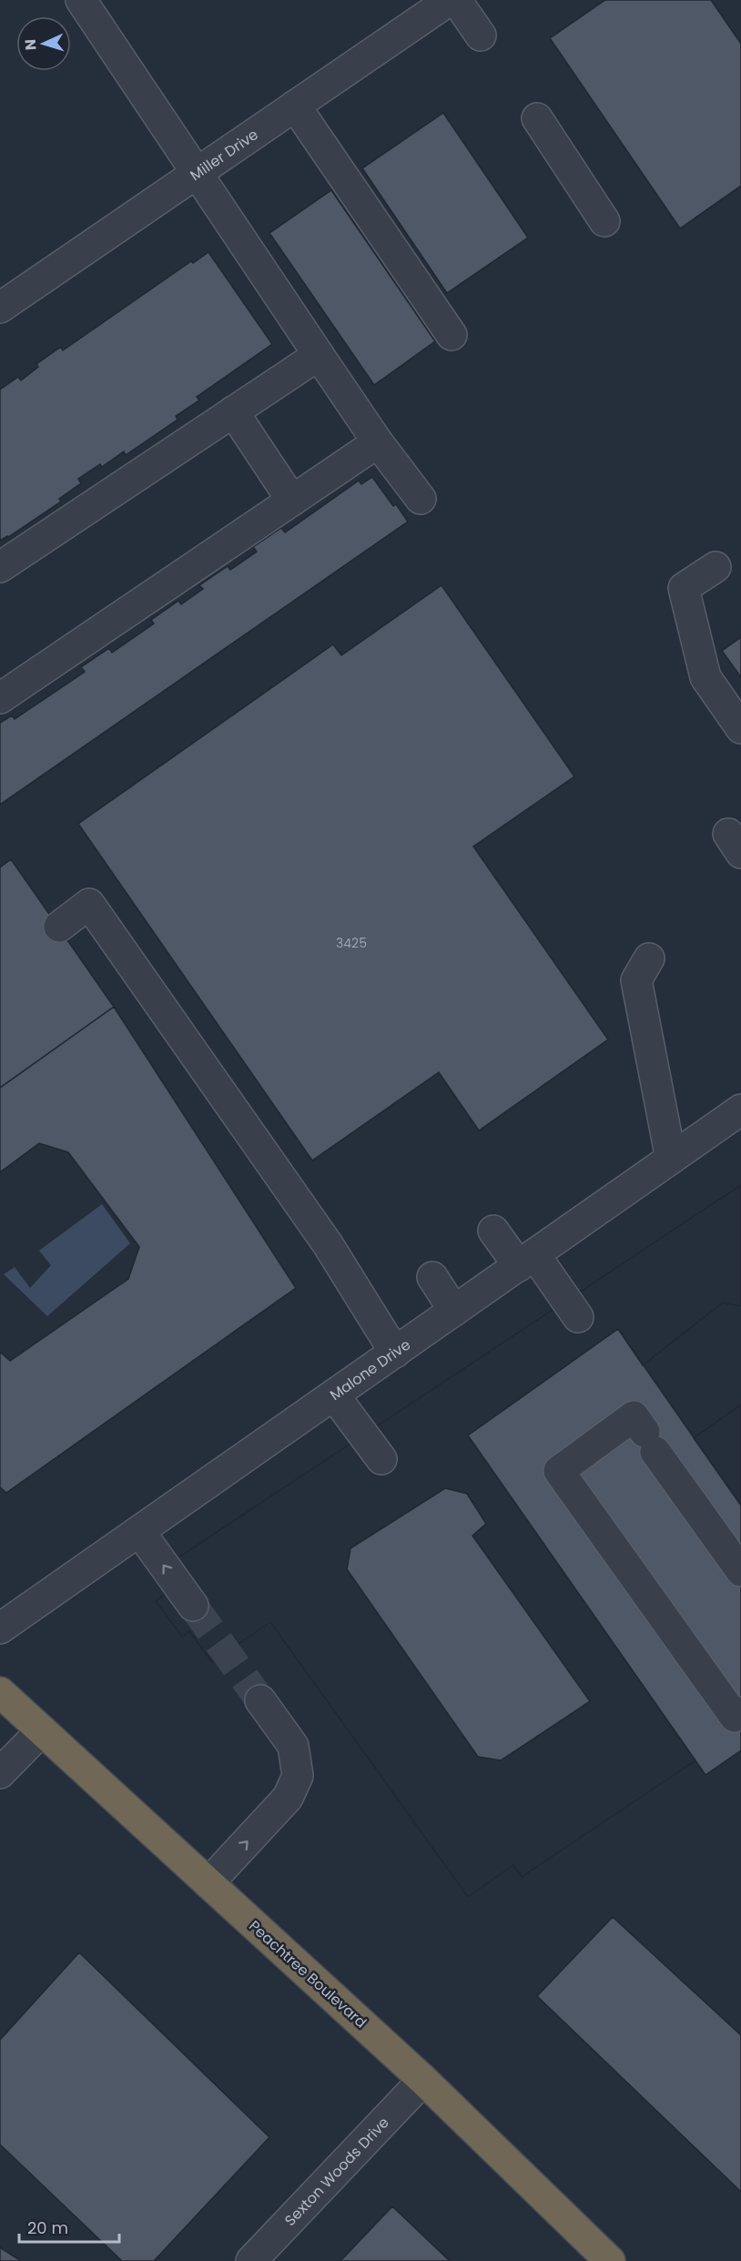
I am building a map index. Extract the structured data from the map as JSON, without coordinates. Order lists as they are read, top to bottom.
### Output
{
  "streets": {
    "highway": ["Peachtree Boulevard"],
    "street": ["Miller Drive", "Malone Drive", "Sexton Woods Drive"]
  },
  "crossings": [
    ["Peachtree Boulevard", "Sexton Woods Drive"]
  ],
  "house_numbers": ["3425"],
  "scale_bar": "20 m",
  "north": "left"
}
